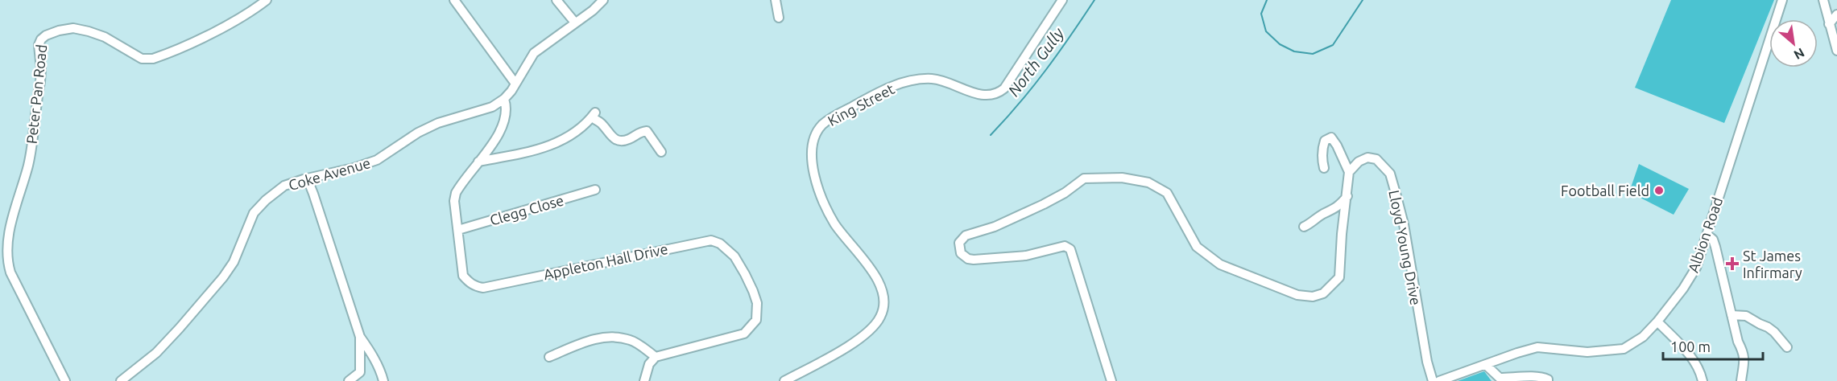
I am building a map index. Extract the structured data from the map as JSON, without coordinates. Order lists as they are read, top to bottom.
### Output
{
  "streets": {
    "street": [
      "Peter Pan Road",
      "King Street",
      "Coke Avenue",
      "Clegg Close",
      "Albion Road",
      "Lloyd Young Drive",
      "Appleton Hall Drive"
    ]
  },
  "crossings": [
    ["Coke Avenue", "Appleton Hall Drive"],
    ["Clegg Close", "Appleton Hall Drive"]
  ],
  "water": ["North Gully"],
  "places": {
    "other": ["Football Field"],
    "health": ["St James Infirmary"]
  },
  "scale_bar": "100 m",
  "north": "bottom right"
}
